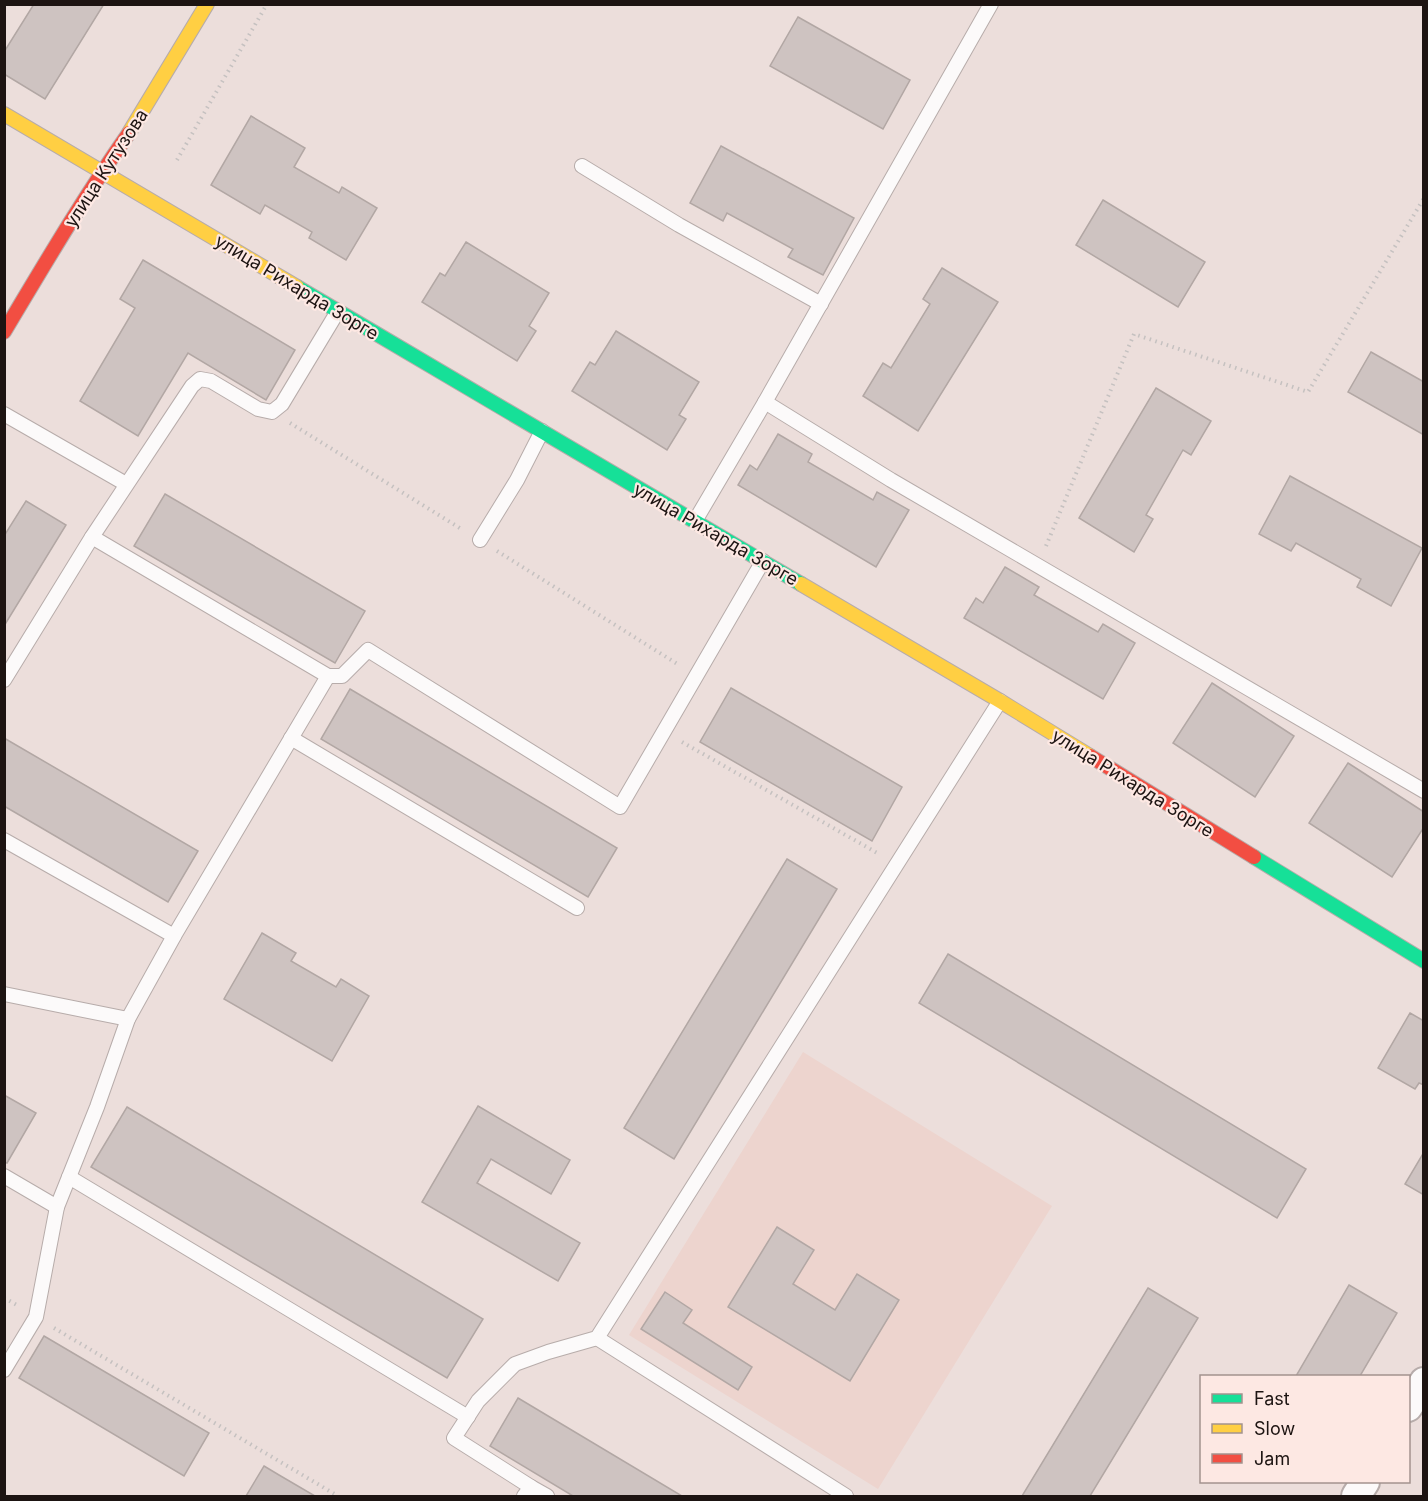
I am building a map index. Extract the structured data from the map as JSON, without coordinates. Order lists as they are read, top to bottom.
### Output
{
  "streets": {
    "street": ["улица Кутузова", "улица Рихарда Зорге"]
  },
  "crossings": [
    ["улица Кутузова", "улица Рихарда Зорге"]
  ],
  "legend": ["Fast", "Slow", "Jam"]
}
